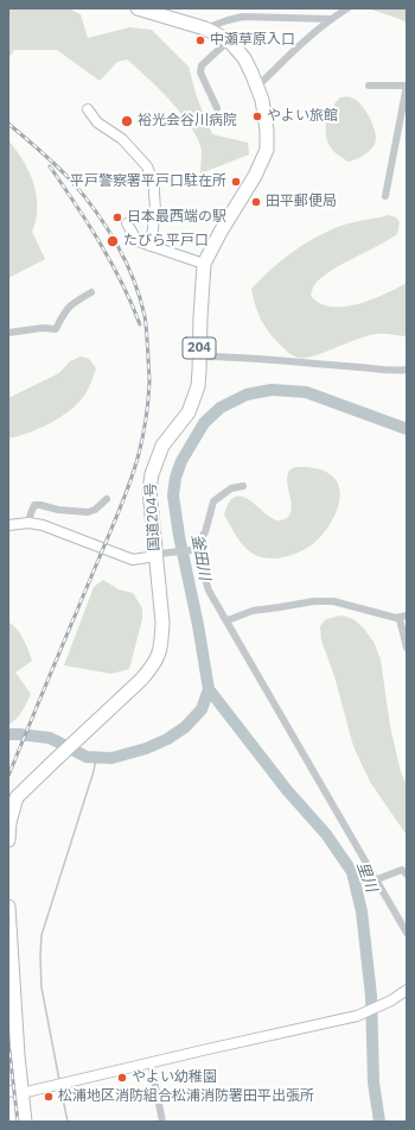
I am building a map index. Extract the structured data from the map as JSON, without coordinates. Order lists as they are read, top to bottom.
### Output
{
  "streets": {
    "highway": ["204", "国道204号"]
  },
  "water": ["釜田川", "里川"],
  "places": [
    "中瀬草原入口",
    "やよい旅館",
    "裕光会谷川病院",
    "平戸警察署平戸口駐在所",
    "田平郵便局",
    "日本最西端の駅",
    "たびら平戸口",
    "やよい幼稚園",
    "松浦地区消防組合松浦消防署田平出張所"
  ]
}
